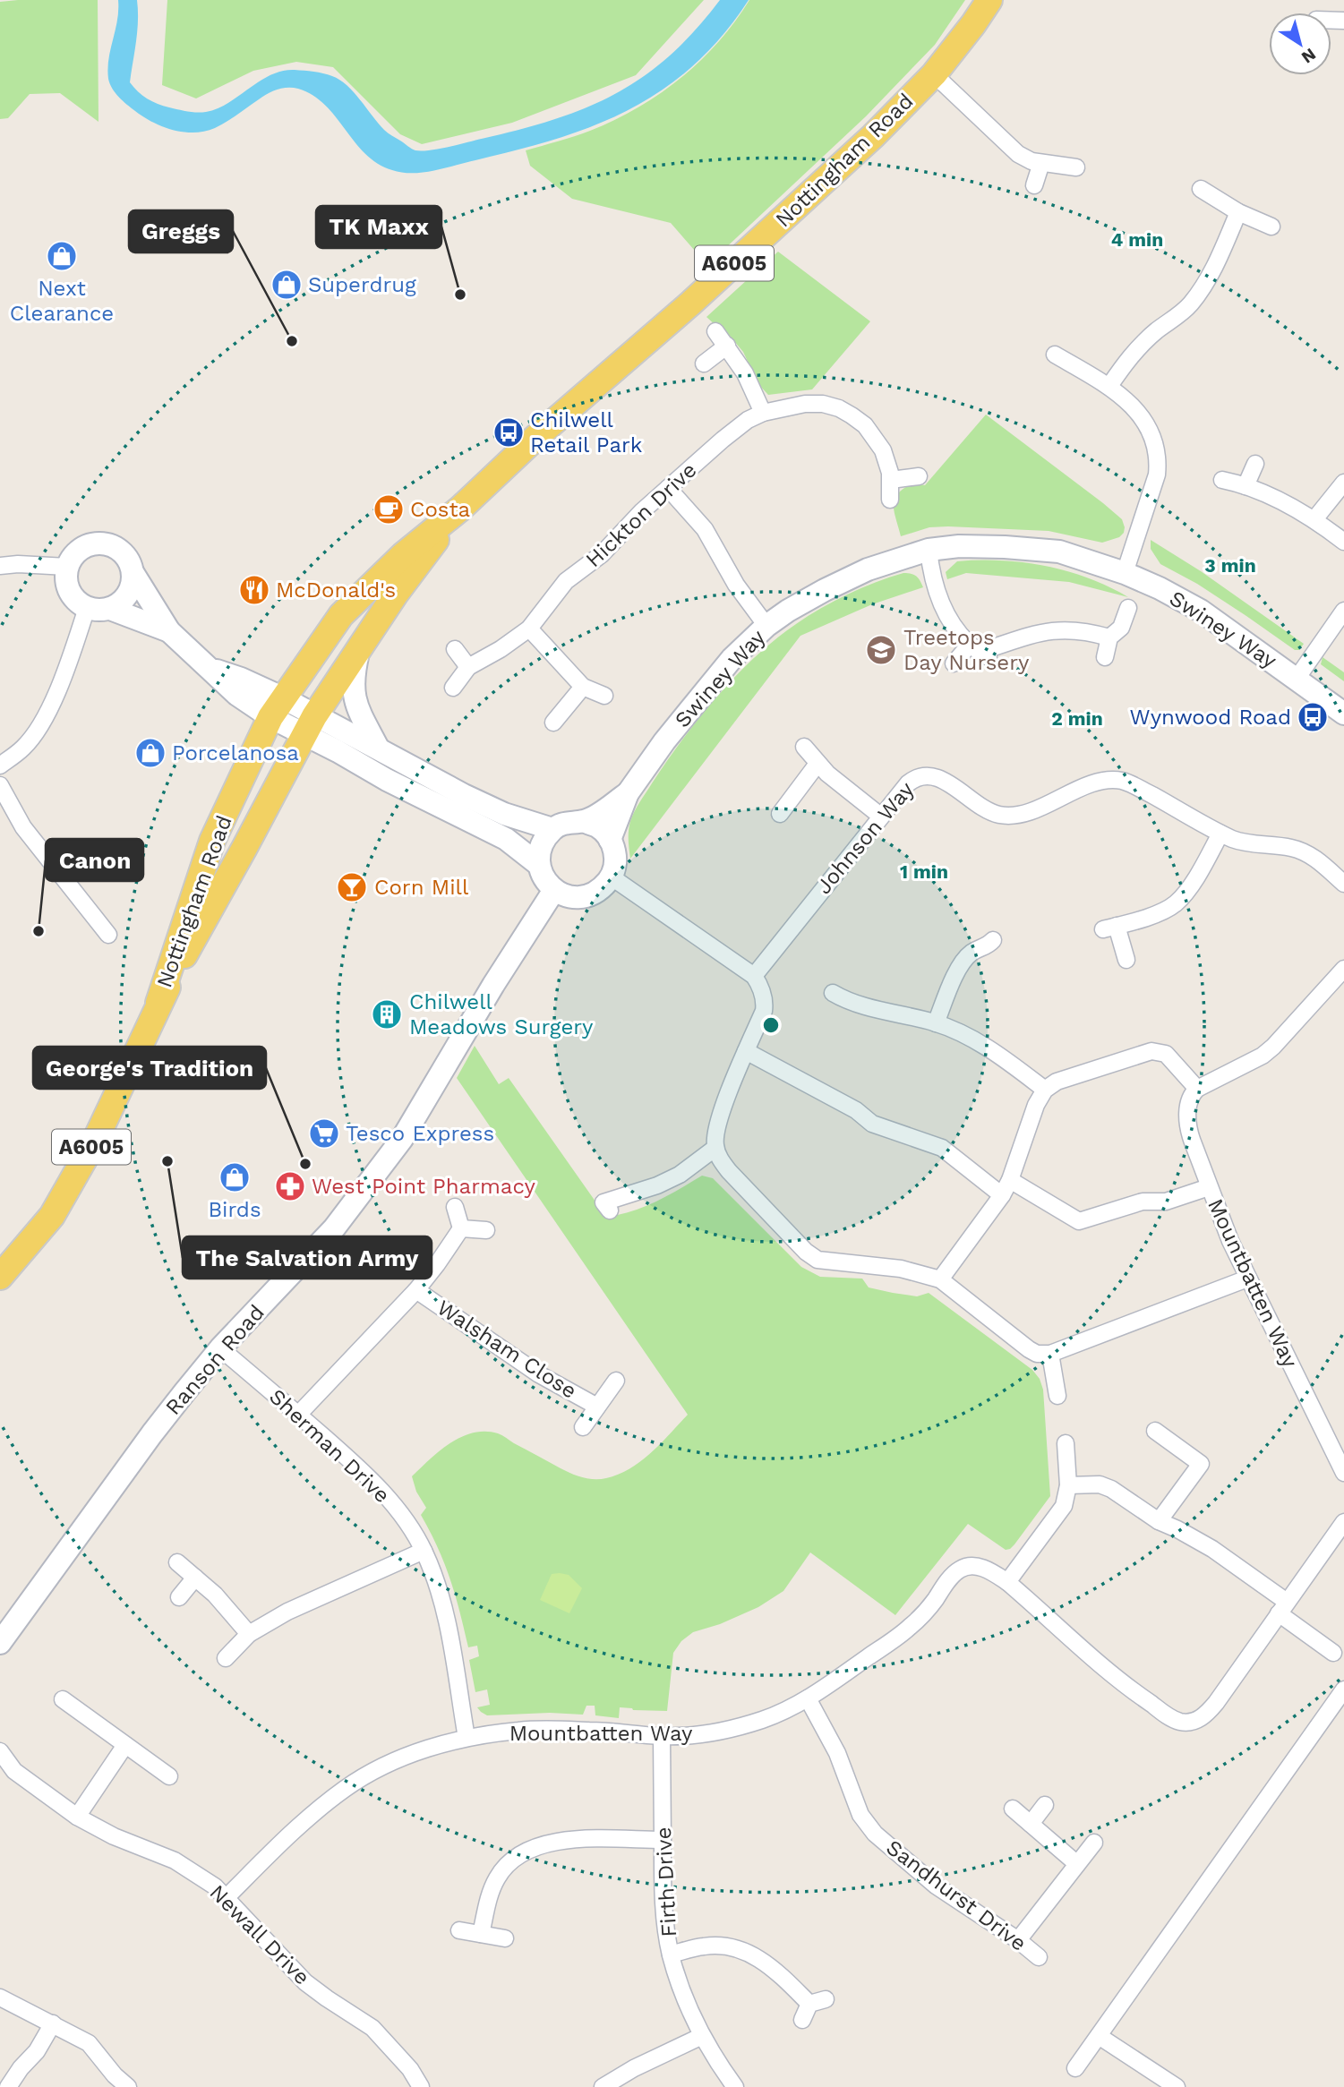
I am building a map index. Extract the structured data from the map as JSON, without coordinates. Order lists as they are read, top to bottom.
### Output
{
  "streets": {
    "main road": ["Nottingham Road", "A6005"],
    "street": [
      "Hickton Drive",
      "Swiney Way",
      "Johnson Way",
      "Mountbatten Way",
      "Walsham Close",
      "Ranson Road",
      "Sherman Drive",
      "Firth Drive",
      "Sandhurst Drive",
      "Newall Drive"
    ]
  },
  "crossings": [
    ["Swiney Way", "Ranson Road"],
    ["Mountbatten Way", "Sherman Drive"],
    ["Mountbatten Way", "Firth Drive"],
    ["Mountbatten Way", "Sandhurst Drive"],
    ["Mountbatten Way", "Newall Drive"],
    ["Ranson Road", "Sherman Drive"]
  ],
  "places": {
    "shop": [
      "Next Clearance",
      "Superdrug",
      "Porcelanosa",
      "Birds"
    ],
    "other": [
      "TK Maxx",
      "Greggs",
      "Canon",
      "The Salvation Army",
      "George's Tradition"
    ],
    "bus stop": ["Chilwell Retail Park", "Wynwood Road"],
    "cafe": ["Costa"],
    "restaurant": ["McDonald's"],
    "school or university": ["Treetops Day Nursery"],
    "bar": ["Corn Mill"],
    "building": ["Chilwell Meadows Surgery"],
    "supermarket": ["Tesco Express"],
    "pharmacy": ["West Point Pharmacy"]
  },
  "north": "bottom right",
  "rings": [
    "4 min",
    "3 min",
    "2 min",
    "1 min"
  ]
}
